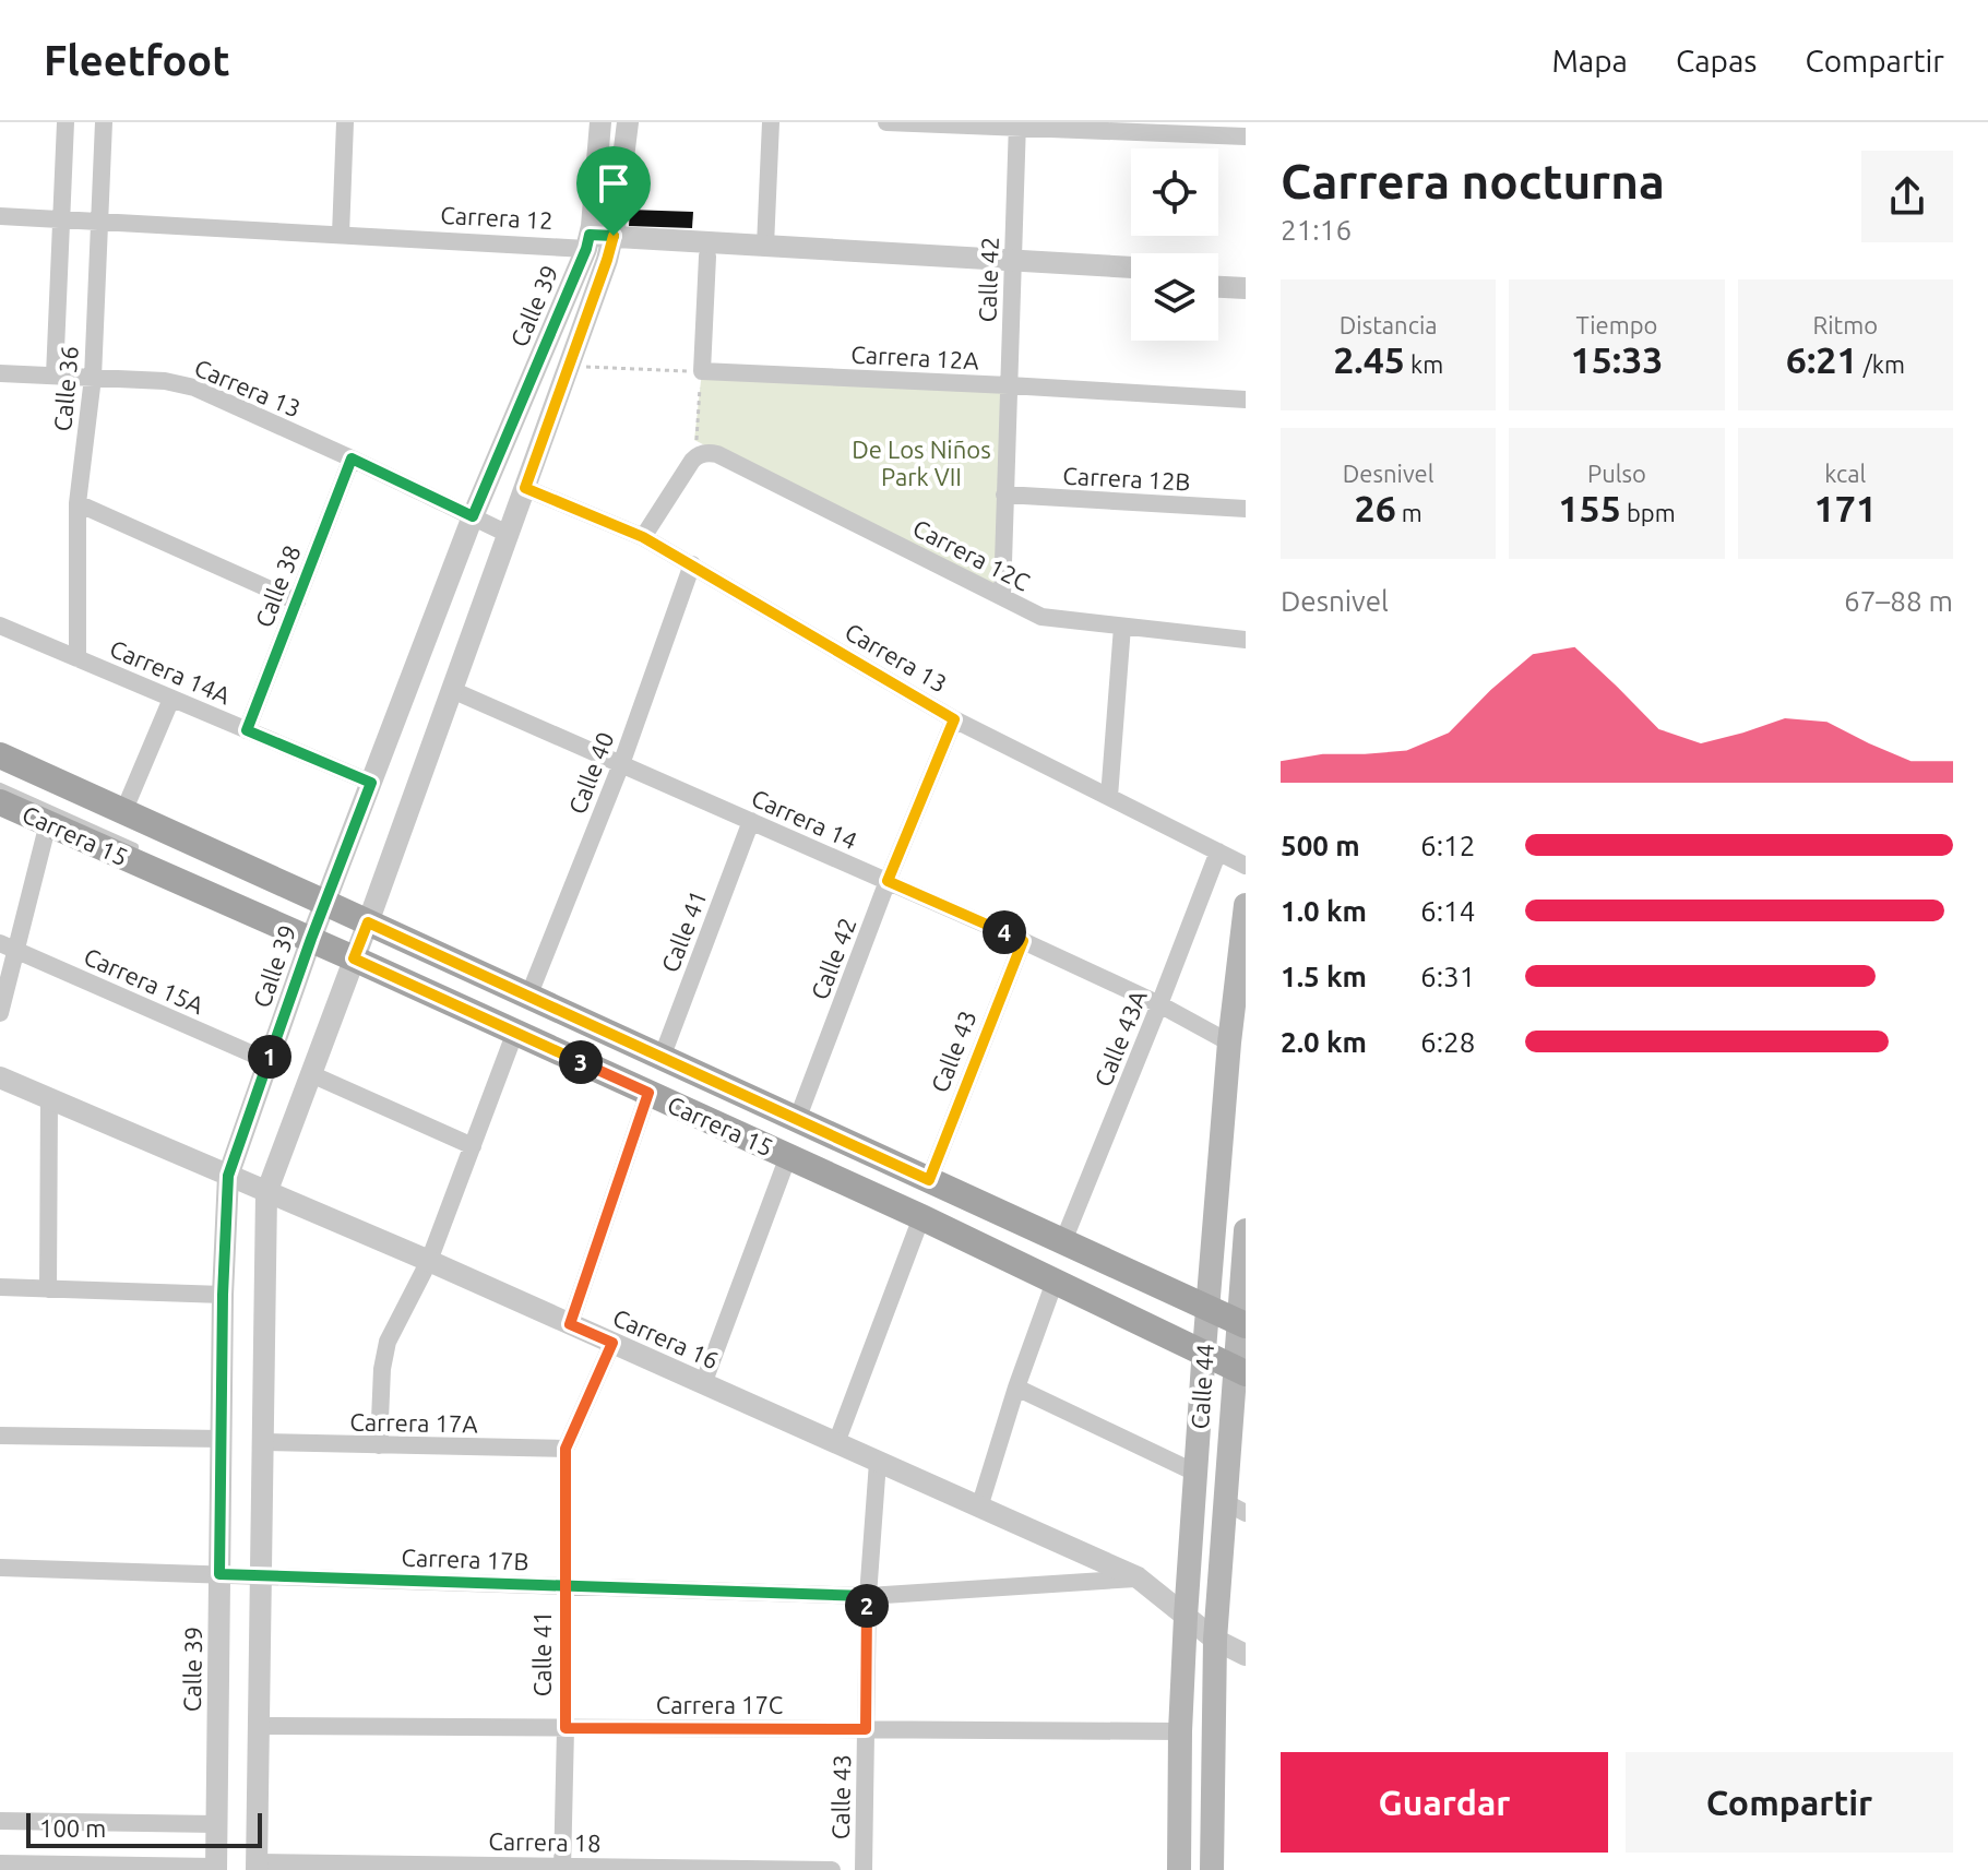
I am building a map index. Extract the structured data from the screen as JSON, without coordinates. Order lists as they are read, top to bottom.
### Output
{
  "streets": {
    "main road": ["Carrera 15", "Calle 44"],
    "street": [
      "Carrera 12",
      "Calle 42",
      "Calle 39",
      "Carrera 12A",
      "Carrera 13",
      "Calle 36",
      "Carrera 12B",
      "Carrera 12C",
      "Calle 38",
      "Carrera 14A",
      "Calle 40",
      "Carrera 14",
      "Calle 41",
      "Carrera 15A",
      "Calle 43A",
      "Calle 43",
      "Carrera 16",
      "Carrera 17A",
      "Carrera 17B",
      "Carrera 17C",
      "Carrera 18"
    ]
  },
  "crossings": [
    ["Carrera 12", "Calle 42"],
    ["Carrera 12", "Calle 39"],
    ["Carrera 12", "Calle 36"],
    ["Calle 42", "Carrera 12A"],
    ["Calle 42", "Carrera 13"],
    ["Calle 42", "Carrera 12B"],
    ["Calle 42", "Carrera 12C"],
    ["Calle 42", "Carrera 14"],
    ["Calle 42", "Carrera 15"],
    ["Calle 39", "Carrera 13"],
    ["Calle 39", "Carrera 14A"],
    ["Calle 39", "Carrera 15"],
    ["Calle 39", "Carrera 15A"],
    ["Calle 39", "Carrera 16"],
    ["Calle 39", "Carrera 17B"],
    ["Carrera 13", "Calle 36"],
    ["Carrera 13", "Calle 38"],
    ["Carrera 13", "Calle 40"],
    ["Carrera 13", "Calle 43A"],
    ["Calle 36", "Carrera 14A"],
    ["Calle 38", "Carrera 14A"],
    ["Calle 40", "Carrera 14"],
    ["Calle 40", "Carrera 15"],
    ["Carrera 14", "Calle 41"],
    ["Carrera 14", "Calle 43A"],
    ["Carrera 14", "Calle 43"],
    ["Carrera 14", "Calle 44"],
    ["Carrera 15", "Calle 41"],
    ["Carrera 15", "Calle 43A"],
    ["Carrera 15", "Calle 43"],
    ["Carrera 15", "Calle 44"],
    ["Calle 41", "Carrera 16"],
    ["Calle 41", "Carrera 17A"],
    ["Calle 41", "Carrera 17B"],
    ["Calle 41", "Carrera 17C"],
    ["Calle 41", "Carrera 18"],
    ["Calle 43", "Carrera 16"],
    ["Calle 43", "Carrera 17B"],
    ["Calle 43", "Carrera 17C"],
    ["Carrera 16", "Calle 44"],
    ["Carrera 16", "Carrera 17B"],
    ["Calle 44", "Carrera 17C"]
  ],
  "parks": ["De Los Niños Park VII"],
  "scale_bar": "100 m",
  "page": {
    "header": "Fleetfoot",
    "nav": ["Mapa", "Capas", "Compartir"],
    "heading": ["Carrera nocturna", "21:16"],
    "stats": [
      ["Distancia", "2.45 km"],
      ["Tiempo", "15:33"],
      ["Ritmo", "6:21 /km"],
      ["Desnivel", "26 m"],
      ["Pulso", "155 bpm"],
      ["kcal", "171"]
    ],
    "chart": ["Desnivel", "67–88 m"],
    "list": [
      {
        "name": "500 m",
        "note": "6:12"
      },
      {
        "name": "1.0 km",
        "note": "6:14"
      },
      {
        "name": "1.5 km",
        "note": "6:31"
      },
      {
        "name": "2.0 km",
        "note": "6:28"
      }
    ],
    "pins": [
      "4",
      "1",
      "3",
      "2"
    ],
    "buttons": ["Guardar", "Compartir"],
    "scale": "100 m"
  }
}
